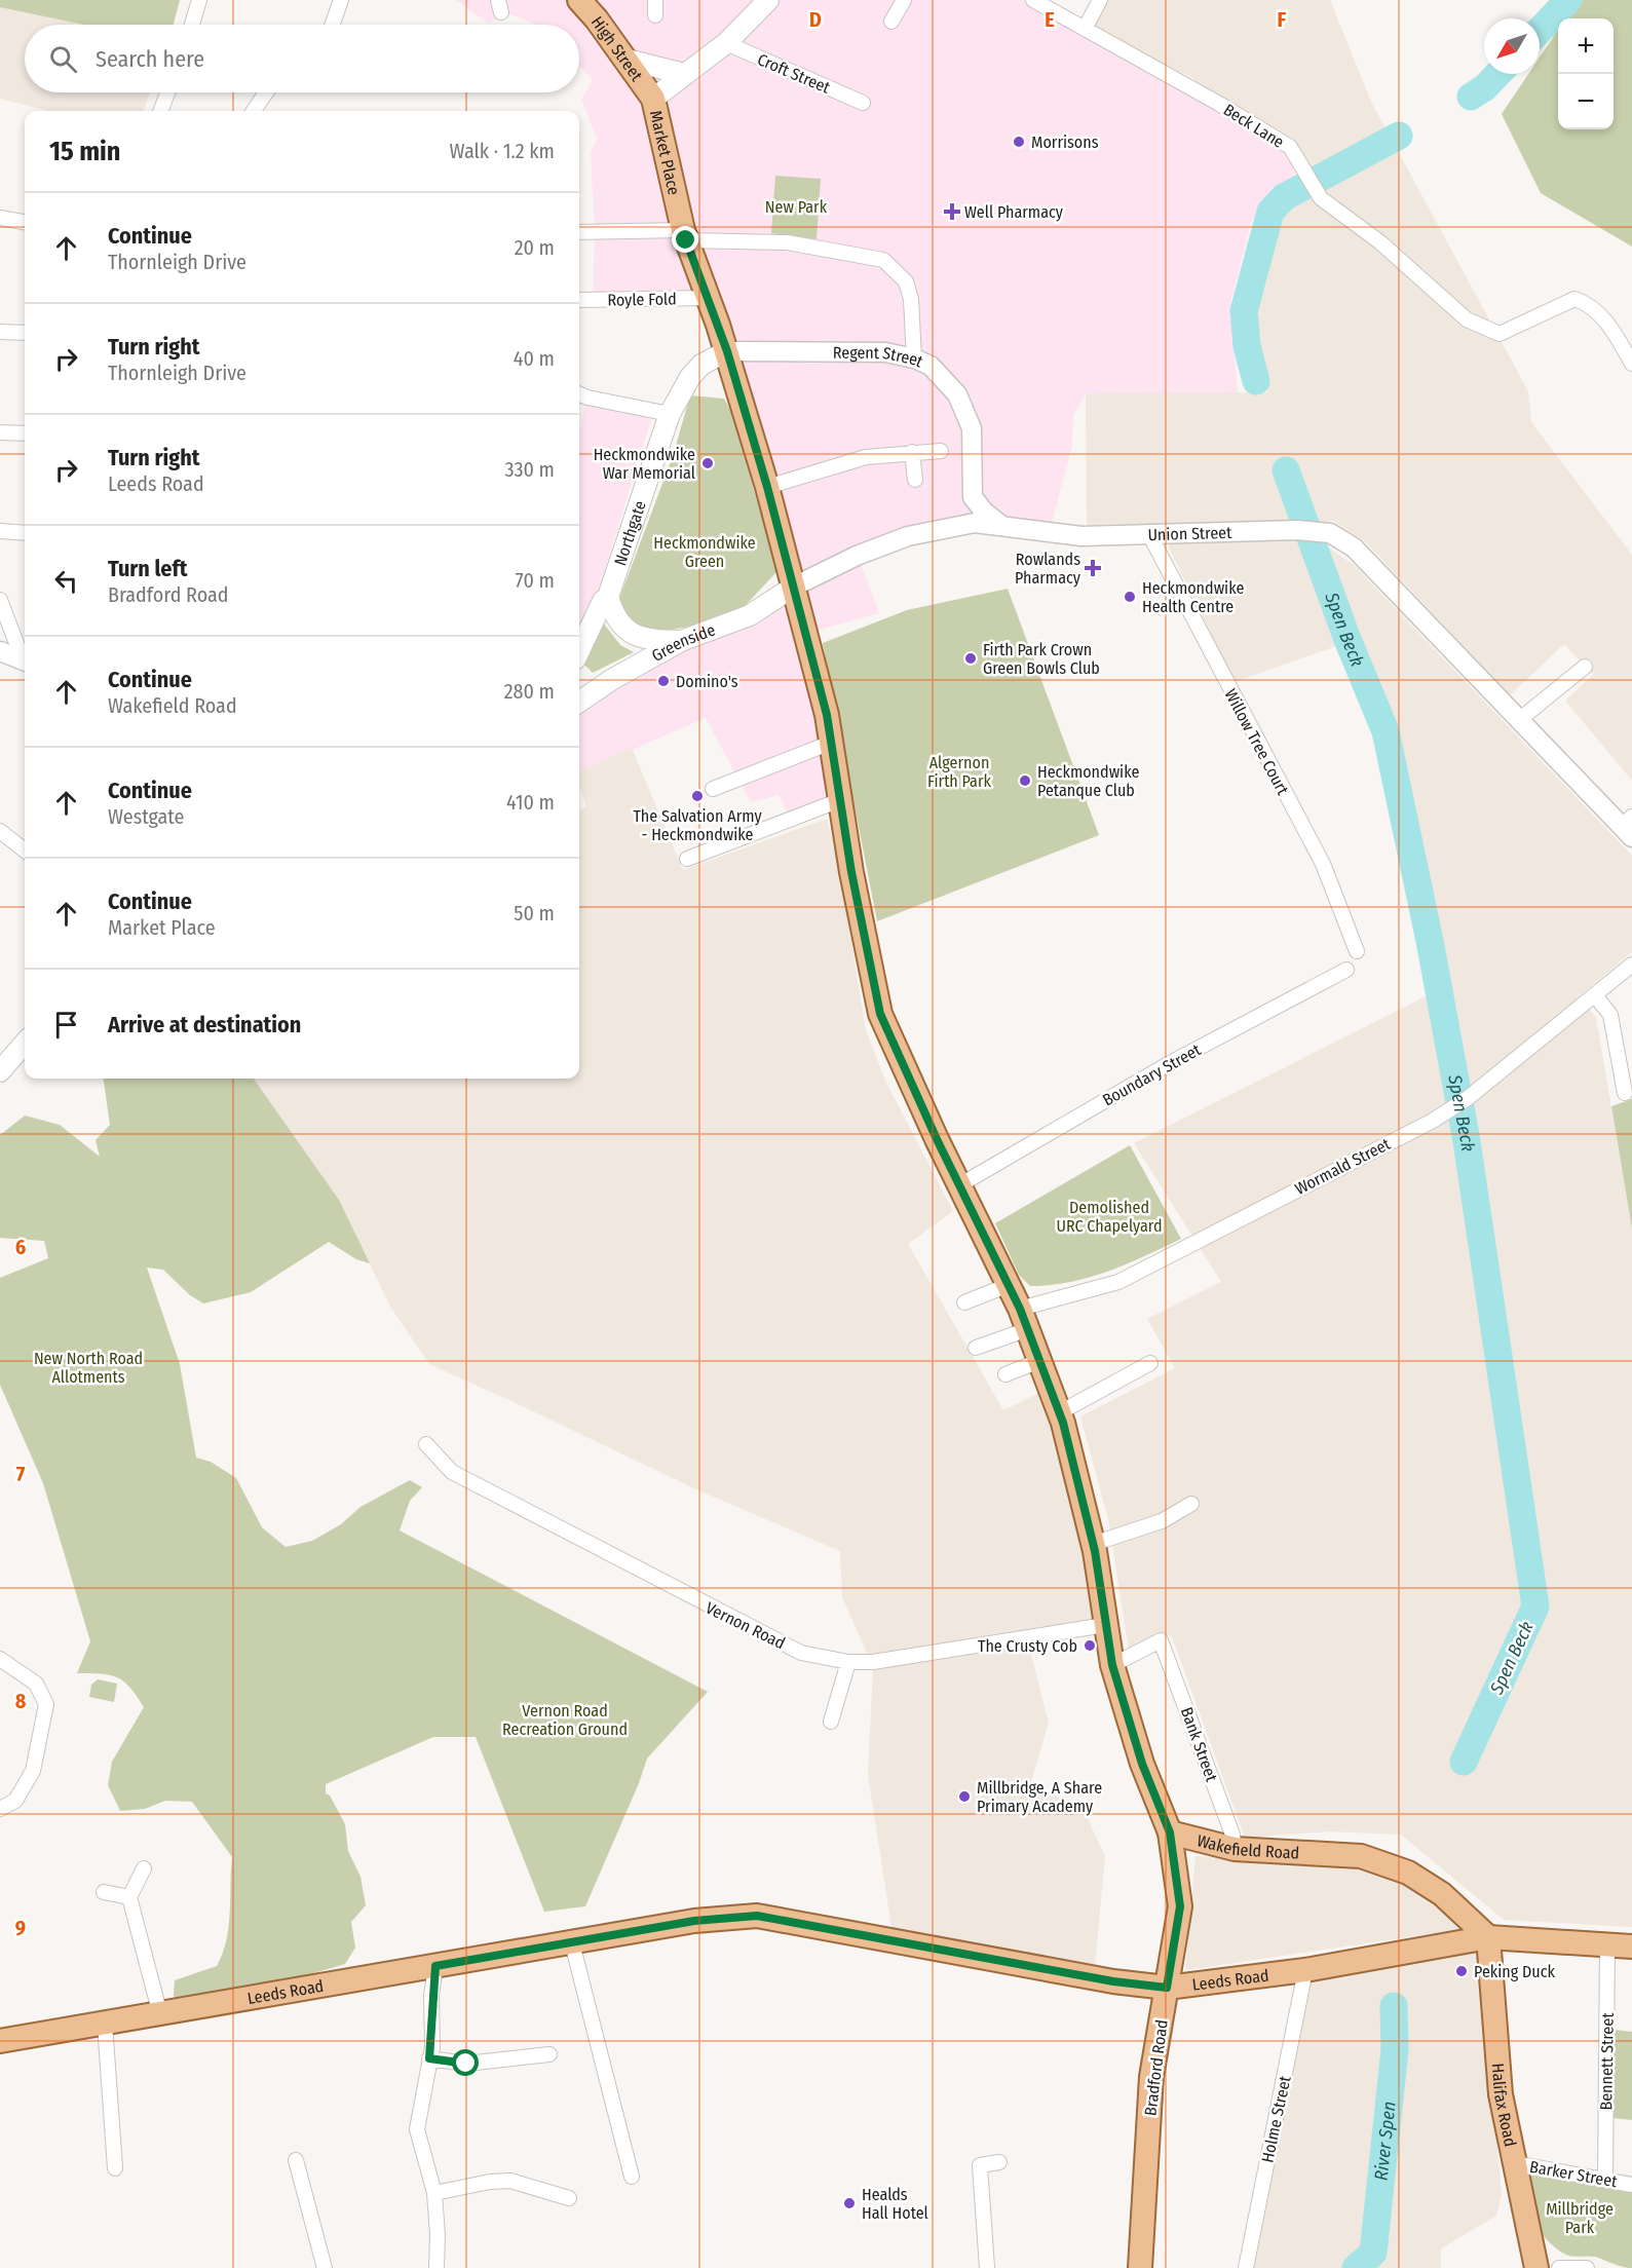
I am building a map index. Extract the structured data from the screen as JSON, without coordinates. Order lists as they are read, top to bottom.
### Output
{
  "streets": {
    "main road": [
      "High Street",
      "Market Place",
      "Northgate",
      "Greenside",
      "Wakefield Road",
      "Leeds Road",
      "Bradford Road",
      "Halifax Road"
    ],
    "street": [
      "Croft Street",
      "Beck Lane",
      "Royle Fold",
      "Regent Street",
      "Union Street",
      "Willow Tree Court",
      "Boundary Street",
      "Wormald Street",
      "Vernon Road",
      "Bank Street",
      "Bennett Street",
      "Holme Street",
      "Barker Street"
    ]
  },
  "crossings": [
    ["High Street", "Market Place"],
    ["Croft Street", "Market Place"],
    ["Market Place", "Royle Fold"],
    ["Market Place", "Regent Street"],
    ["Market Place", "Northgate"],
    ["Market Place", "Union Street"],
    ["Market Place", "Greenside"],
    ["Market Place", "Boundary Street"],
    ["Regent Street", "Northgate"],
    ["Regent Street", "Union Street"],
    ["Union Street", "Greenside"],
    ["Union Street", "Willow Tree Court"],
    ["Bank Street", "Wakefield Road"],
    ["Wakefield Road", "Leeds Road"],
    ["Wakefield Road", "Bradford Road"],
    ["Wakefield Road", "Halifax Road"],
    ["Leeds Road", "Bennett Street"],
    ["Leeds Road", "Bradford Road"],
    ["Leeds Road", "Halifax Road"],
    ["Leeds Road", "Holme Street"],
    ["Bennett Street", "Barker Street"],
    ["Halifax Road", "Barker Street"]
  ],
  "water": ["Spen Beck", "River Spen"],
  "parks": [
    "New Park",
    "Heckmondwike Green",
    "Algernon Firth Park",
    "Demolished URC Chapelyard",
    "New North Road Allotments",
    "Vernon Road Recreation Ground",
    "Millbridge Park"
  ],
  "places": {
    "other": [
      "Morrisons",
      "Heckmondwike War Memorial",
      "Heckmondwike Health Centre",
      "Firth Park Crown Green Bowls Club",
      "Domino's",
      "Heckmondwike Petanque Club",
      "The Salvation Army - Heckmondwike",
      "The Crusty Cob",
      "Millbridge, A Share Primary Academy",
      "Peking Duck",
      "Healds Hall Hotel"
    ],
    "health": ["Well Pharmacy", "Rowlands Pharmacy"]
  },
  "north": "bottom left",
  "page": {
    "map_buttons": ["+", "−"],
    "search": "Search here",
    "heading": ["15 min", "Walk · 1.2 km"],
    "list": [
      ["Continue", "Thornleigh Drive", "20 m"],
      ["Turn right", "Thornleigh Drive", "40 m"],
      ["Turn right", "Leeds Road", "330 m"],
      ["Turn left", "Bradford Road", "70 m"],
      ["Continue", "Wakefield Road", "280 m"],
      ["Continue", "Westgate", "410 m"],
      ["Continue", "Market Place", "50 m"],
      "Arrive at destination"
    ]
  },
  "grid": {
    "columns": ["D", "E", "F"],
    "rows": [
      "6",
      "7",
      "8",
      "9"
    ]
  }
}
